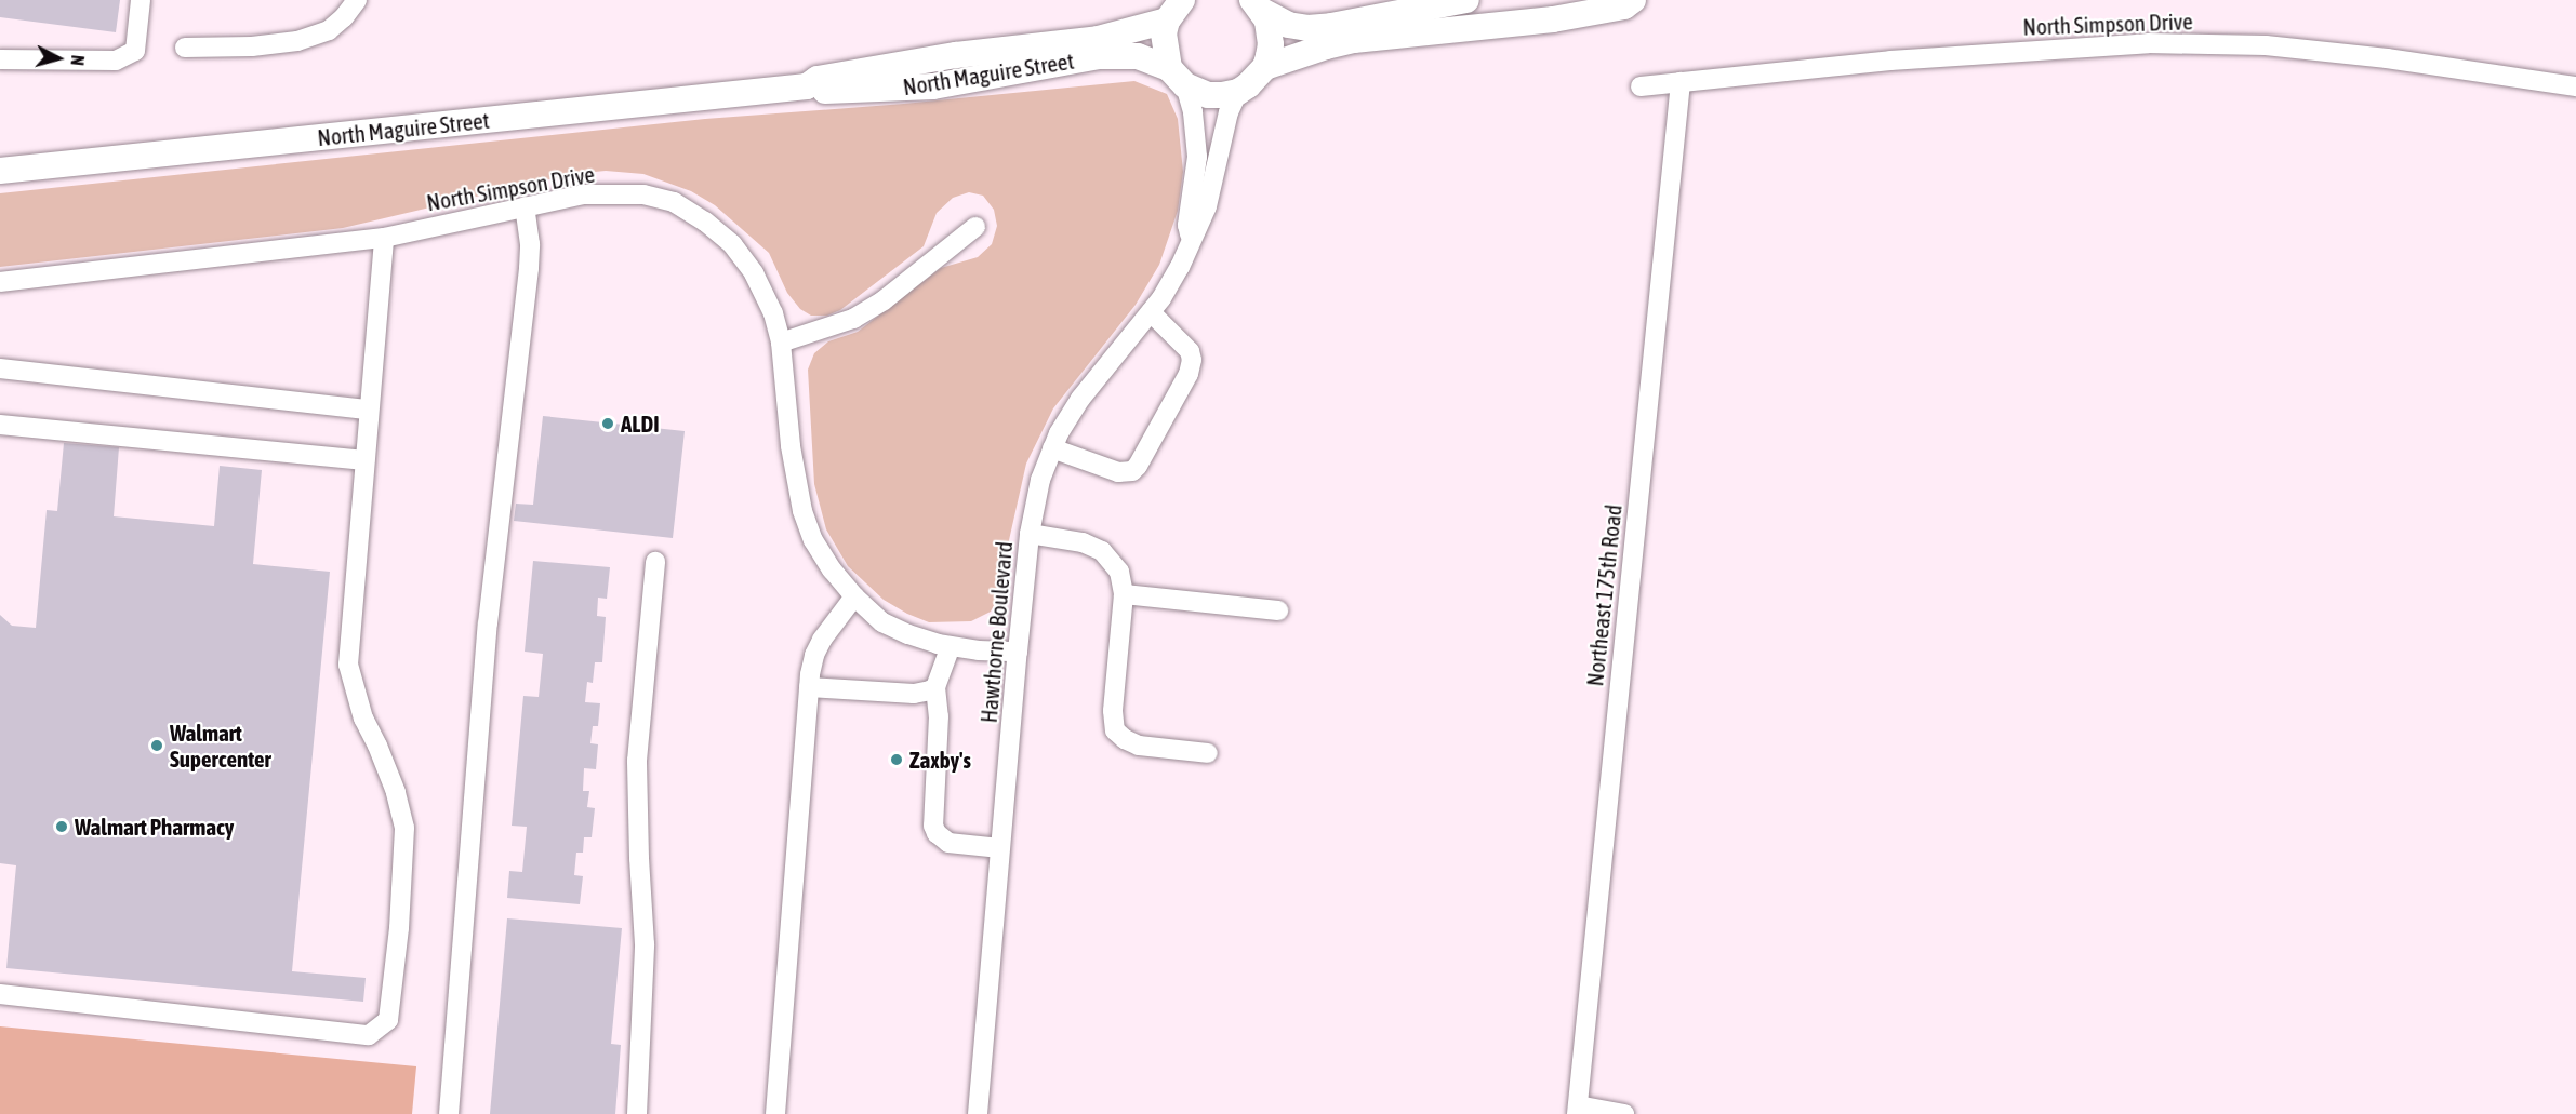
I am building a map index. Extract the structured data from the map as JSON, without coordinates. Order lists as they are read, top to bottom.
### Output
{
  "streets": {
    "main road": ["North Maguire Street"],
    "street": ["North Simpson Drive", "Northeast 175th Road", "Hawthorne Boulevard"]
  },
  "crossings": [
    ["North Simpson Drive", "Northeast 175th Road"],
    ["North Simpson Drive", "Hawthorne Boulevard"],
    ["North Maguire Street", "Hawthorne Boulevard"]
  ],
  "places": [
    "ALDI",
    "Walmart Supercenter",
    "Zaxby's",
    "Walmart Pharmacy"
  ],
  "north": "right"
}
